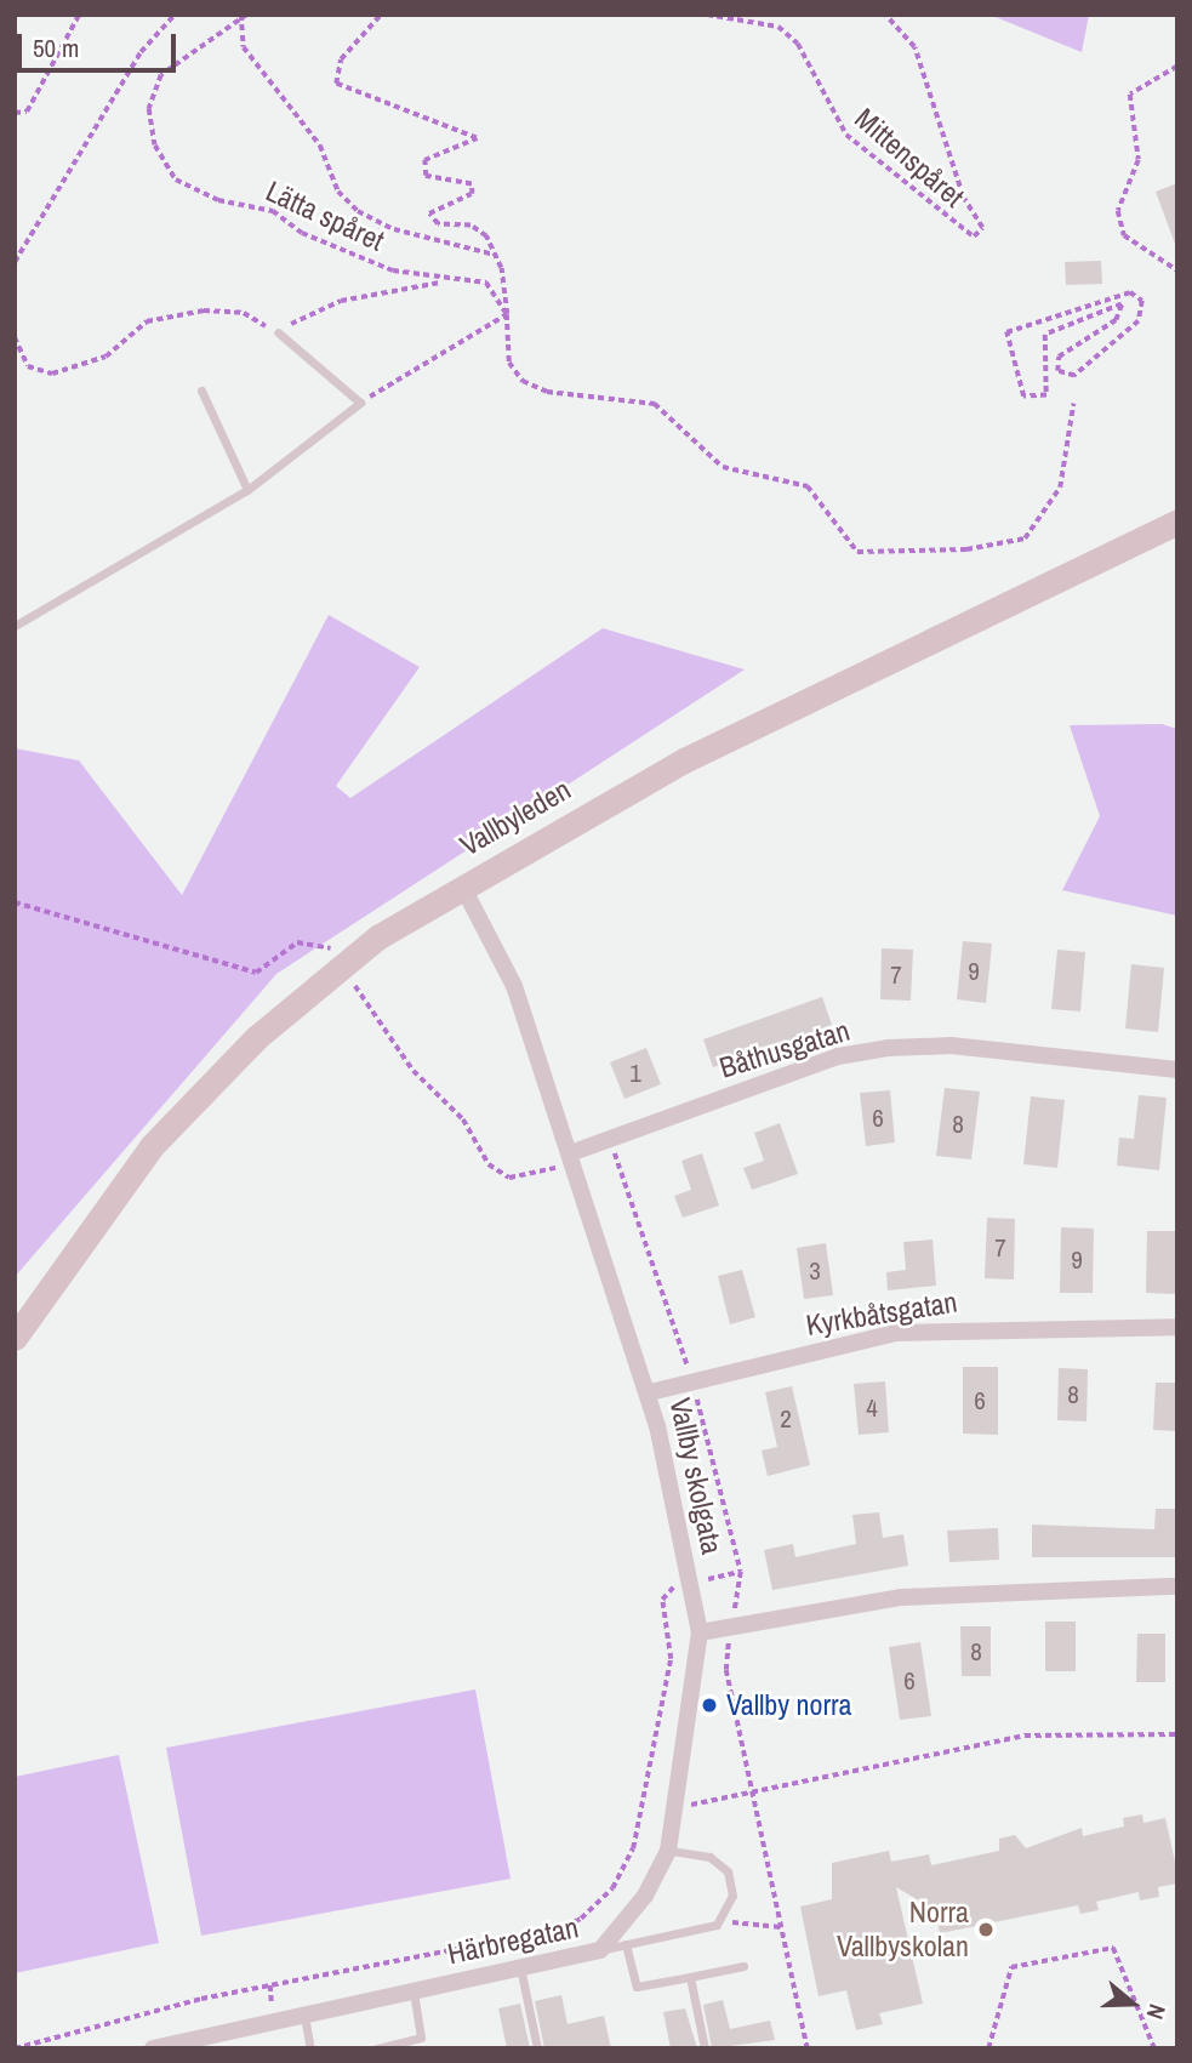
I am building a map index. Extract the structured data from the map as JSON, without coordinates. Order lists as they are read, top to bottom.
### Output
{
  "streets": {
    "main road": ["Vallbyleden"],
    "street": [
      "Båthusgatan",
      "Kyrkbåtsgatan",
      "Vallby skolgata",
      "Härbregatan"
    ],
    "path": ["Mittenspåret", "Lätta spåret"]
  },
  "crossings": [
    ["Vallbyleden", "Vallby skolgata"],
    ["Båthusgatan", "Vallby skolgata"],
    ["Kyrkbåtsgatan", "Vallby skolgata"],
    ["Vallby skolgata", "Härbregatan"]
  ],
  "places": ["Vallby norra", "Norra Vallbyskolan"],
  "house_numbers": [
    "9",
    "7",
    "1",
    "6",
    "8",
    "7",
    "9",
    "3",
    "8",
    "6",
    "4",
    "2",
    "8",
    "6"
  ],
  "scale_bar": "50 m",
  "north": "right"
}
